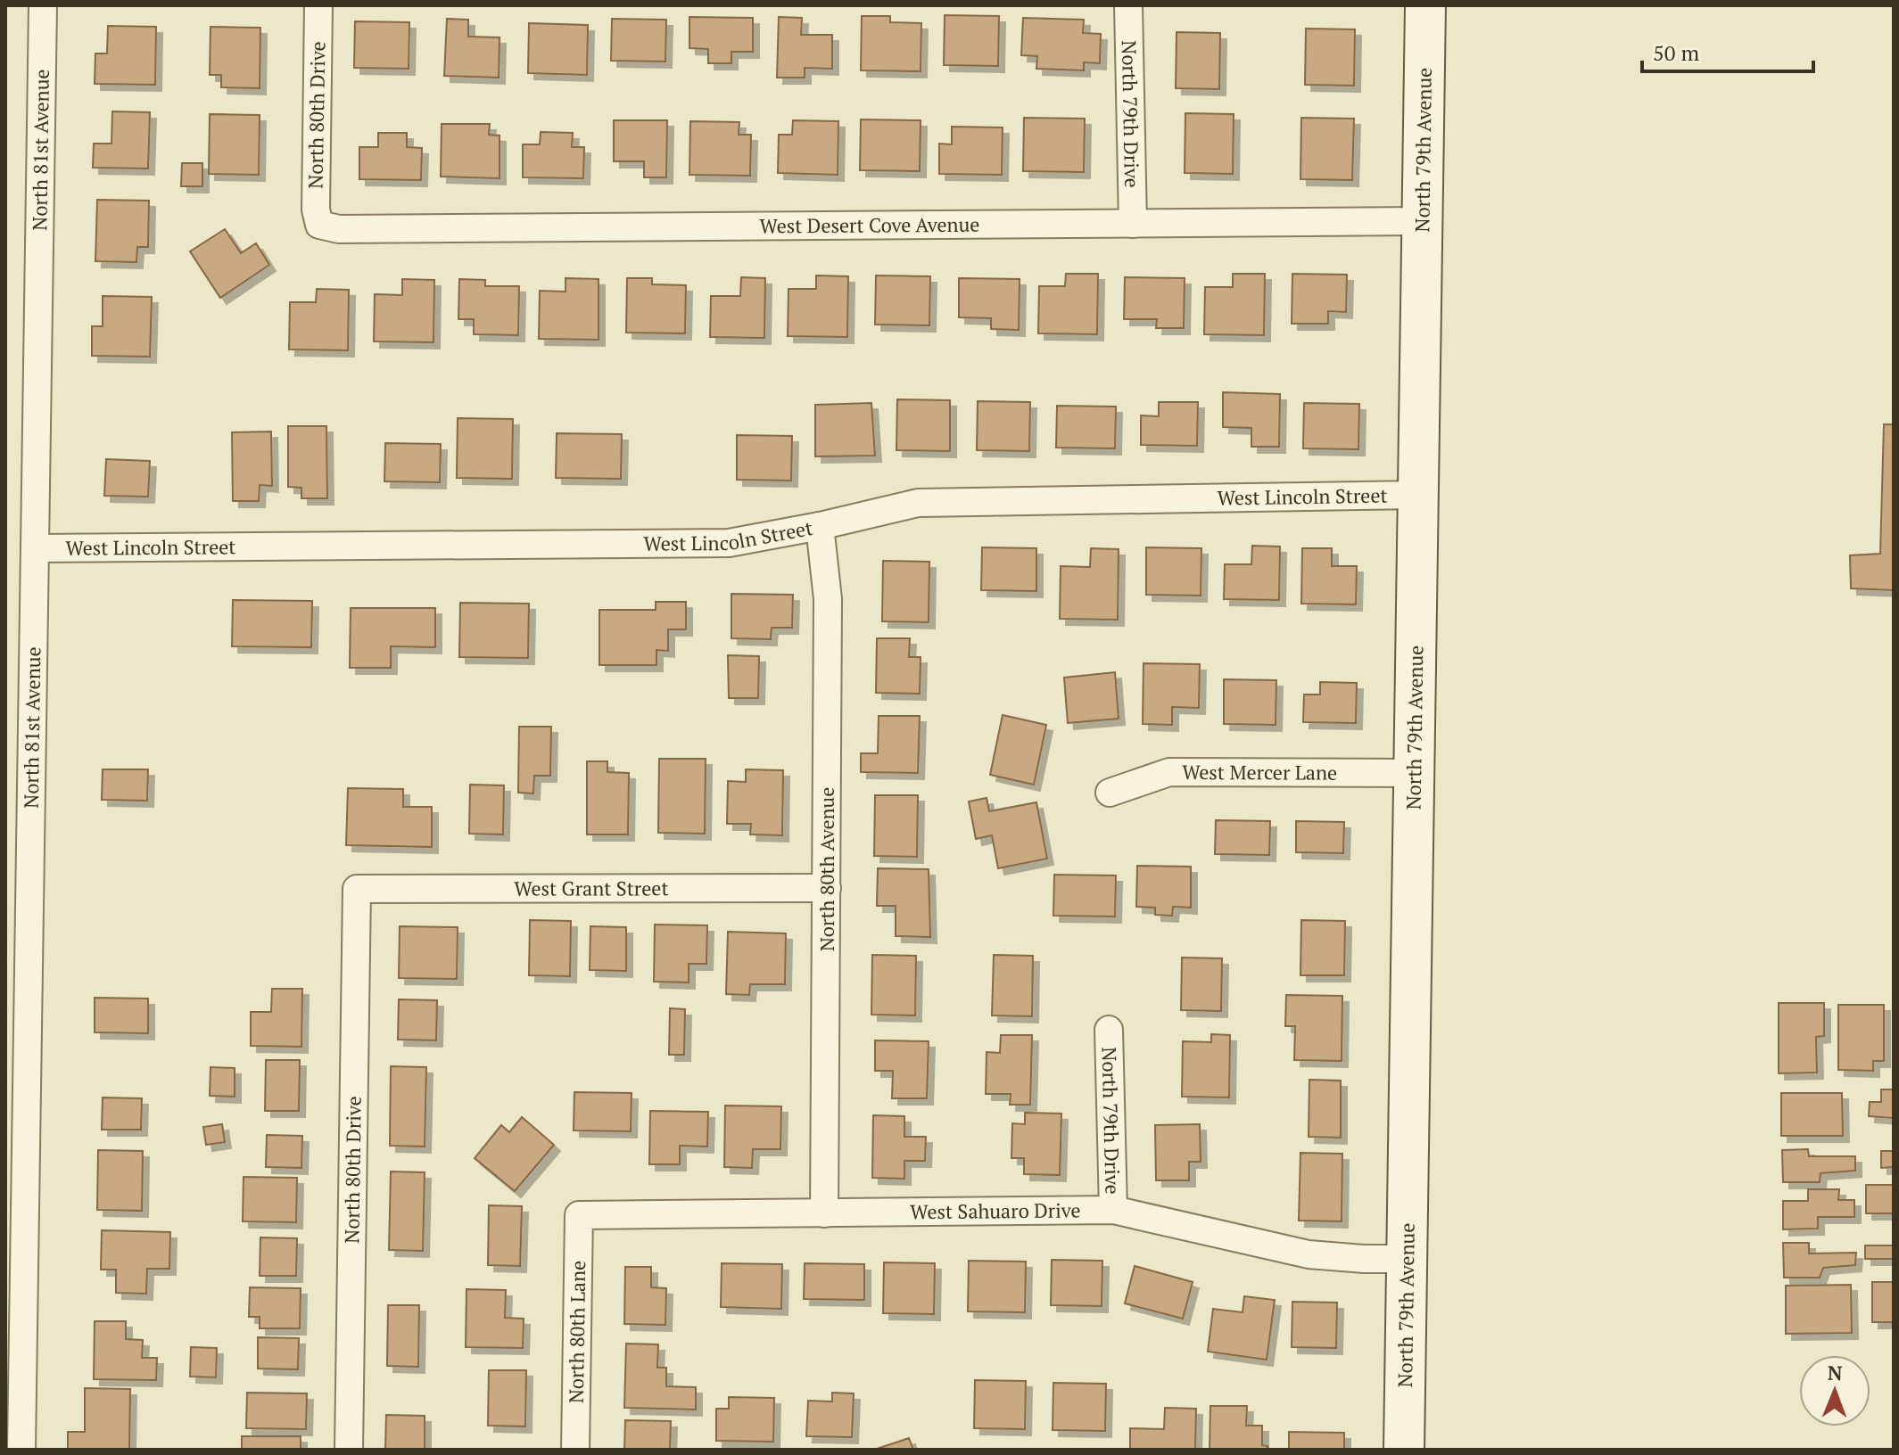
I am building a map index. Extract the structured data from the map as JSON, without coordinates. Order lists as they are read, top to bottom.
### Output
{
  "streets": {
    "street": [
      "North 80th Drive",
      "North 79th Drive",
      "North 81st Avenue",
      "North 79th Avenue",
      "West Desert Cove Avenue",
      "West Lincoln Street",
      "West Mercer Lane",
      "North 80th Avenue",
      "West Grant Street",
      "West Sahuaro Drive",
      "North 80th Lane"
    ]
  },
  "crossings": [
    ["North 80th Drive", "West Desert Cove Avenue"],
    ["North 80th Drive", "West Grant Street"],
    ["North 79th Drive", "West Desert Cove Avenue"],
    ["North 79th Drive", "West Sahuaro Drive"],
    ["North 81st Avenue", "West Lincoln Street"],
    ["North 79th Avenue", "West Desert Cove Avenue"],
    ["North 79th Avenue", "West Lincoln Street"],
    ["North 79th Avenue", "West Mercer Lane"],
    ["North 79th Avenue", "West Sahuaro Drive"],
    ["West Lincoln Street", "North 80th Avenue"],
    ["North 80th Avenue", "West Grant Street"],
    ["North 80th Avenue", "West Sahuaro Drive"],
    ["West Sahuaro Drive", "North 80th Lane"]
  ],
  "scale_bar": "50 m",
  "north": "top"
}
